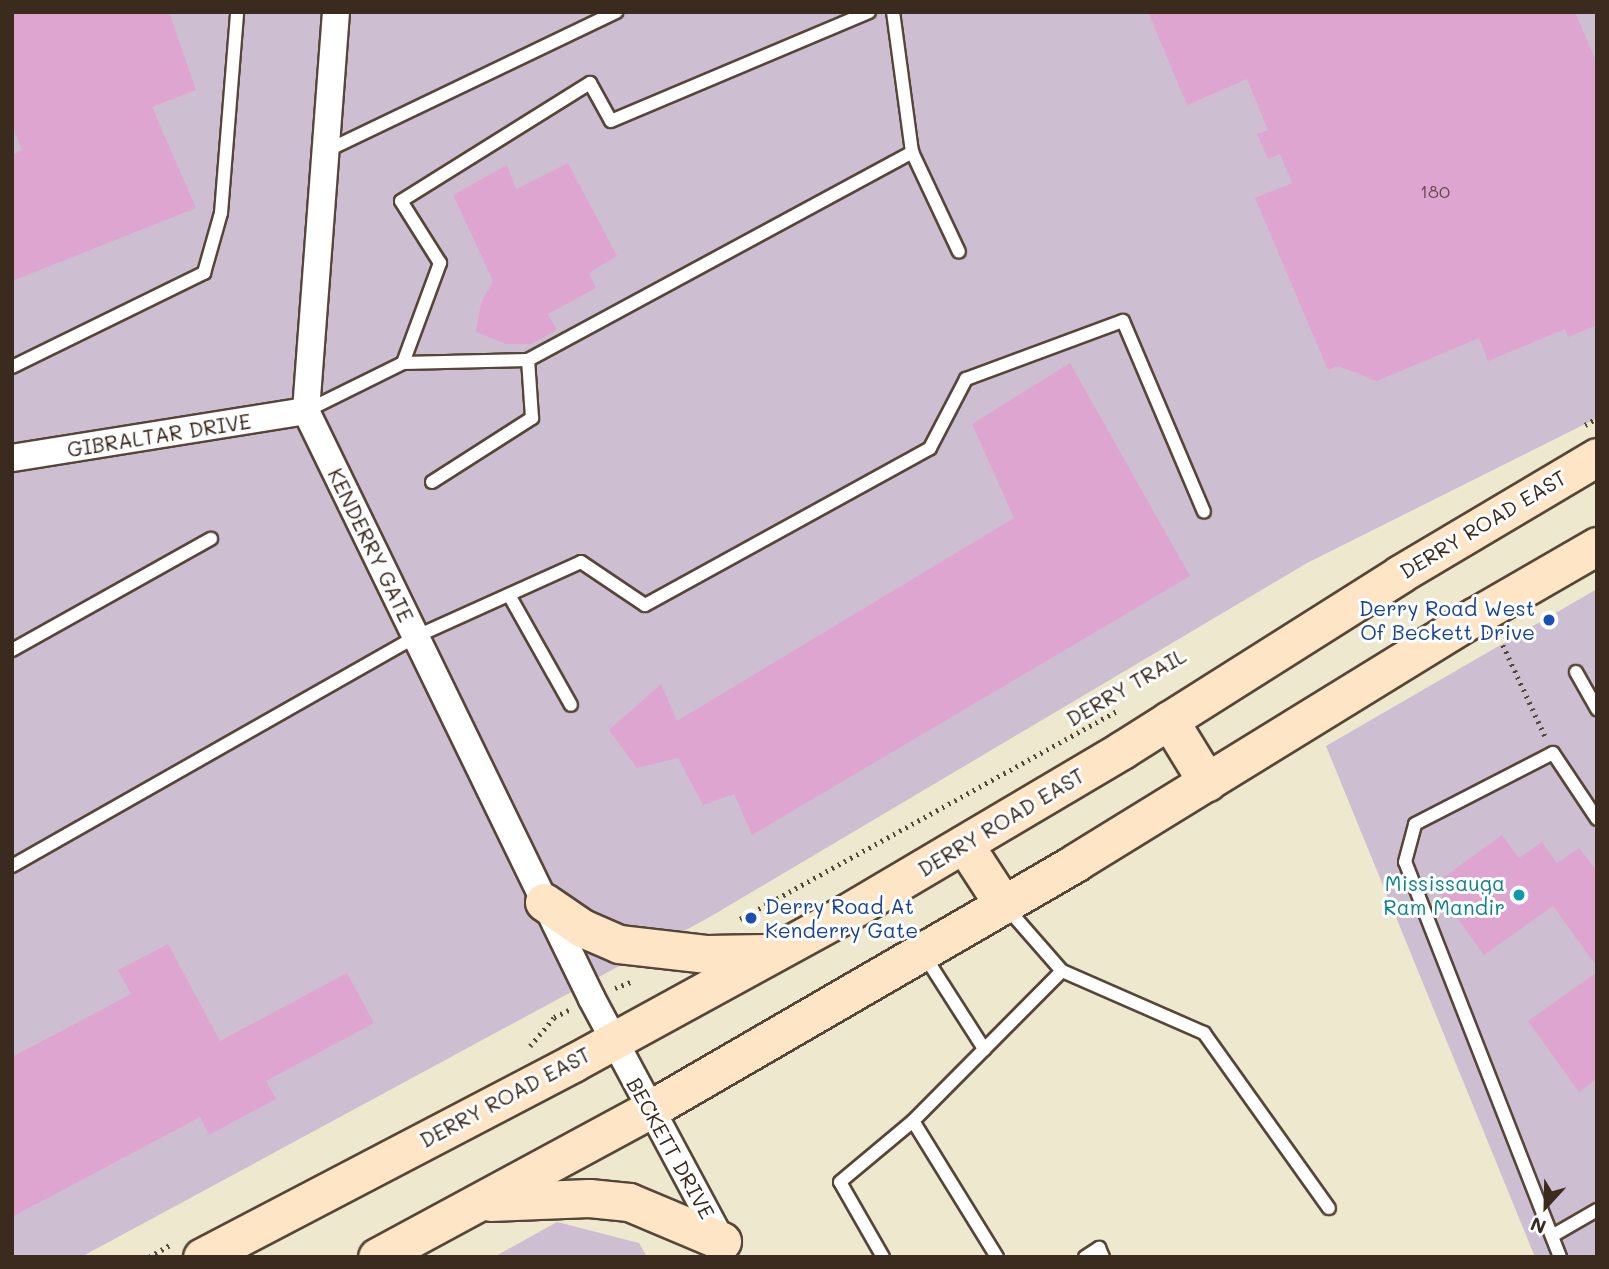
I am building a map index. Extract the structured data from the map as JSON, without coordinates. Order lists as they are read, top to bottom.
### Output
{
  "streets": {
    "main road": ["DERRY ROAD EAST"],
    "street": ["GIBRALTAR DRIVE", "KENDERRY GATE", "BECKETT DRIVE"],
    "path": ["DERRY TRAIL"]
  },
  "crossings": [
    ["GIBRALTAR DRIVE", "KENDERRY GATE"],
    ["DERRY ROAD EAST", "KENDERRY GATE"],
    ["DERRY ROAD EAST", "BECKETT DRIVE"],
    ["KENDERRY GATE", "BECKETT DRIVE"]
  ],
  "places": ["Derry Road West Of Beckett Drive", "Mississauga Ram Mandir", "Derry Road At Kenderry Gate"],
  "house_numbers": ["180"],
  "north": "bottom"
}
